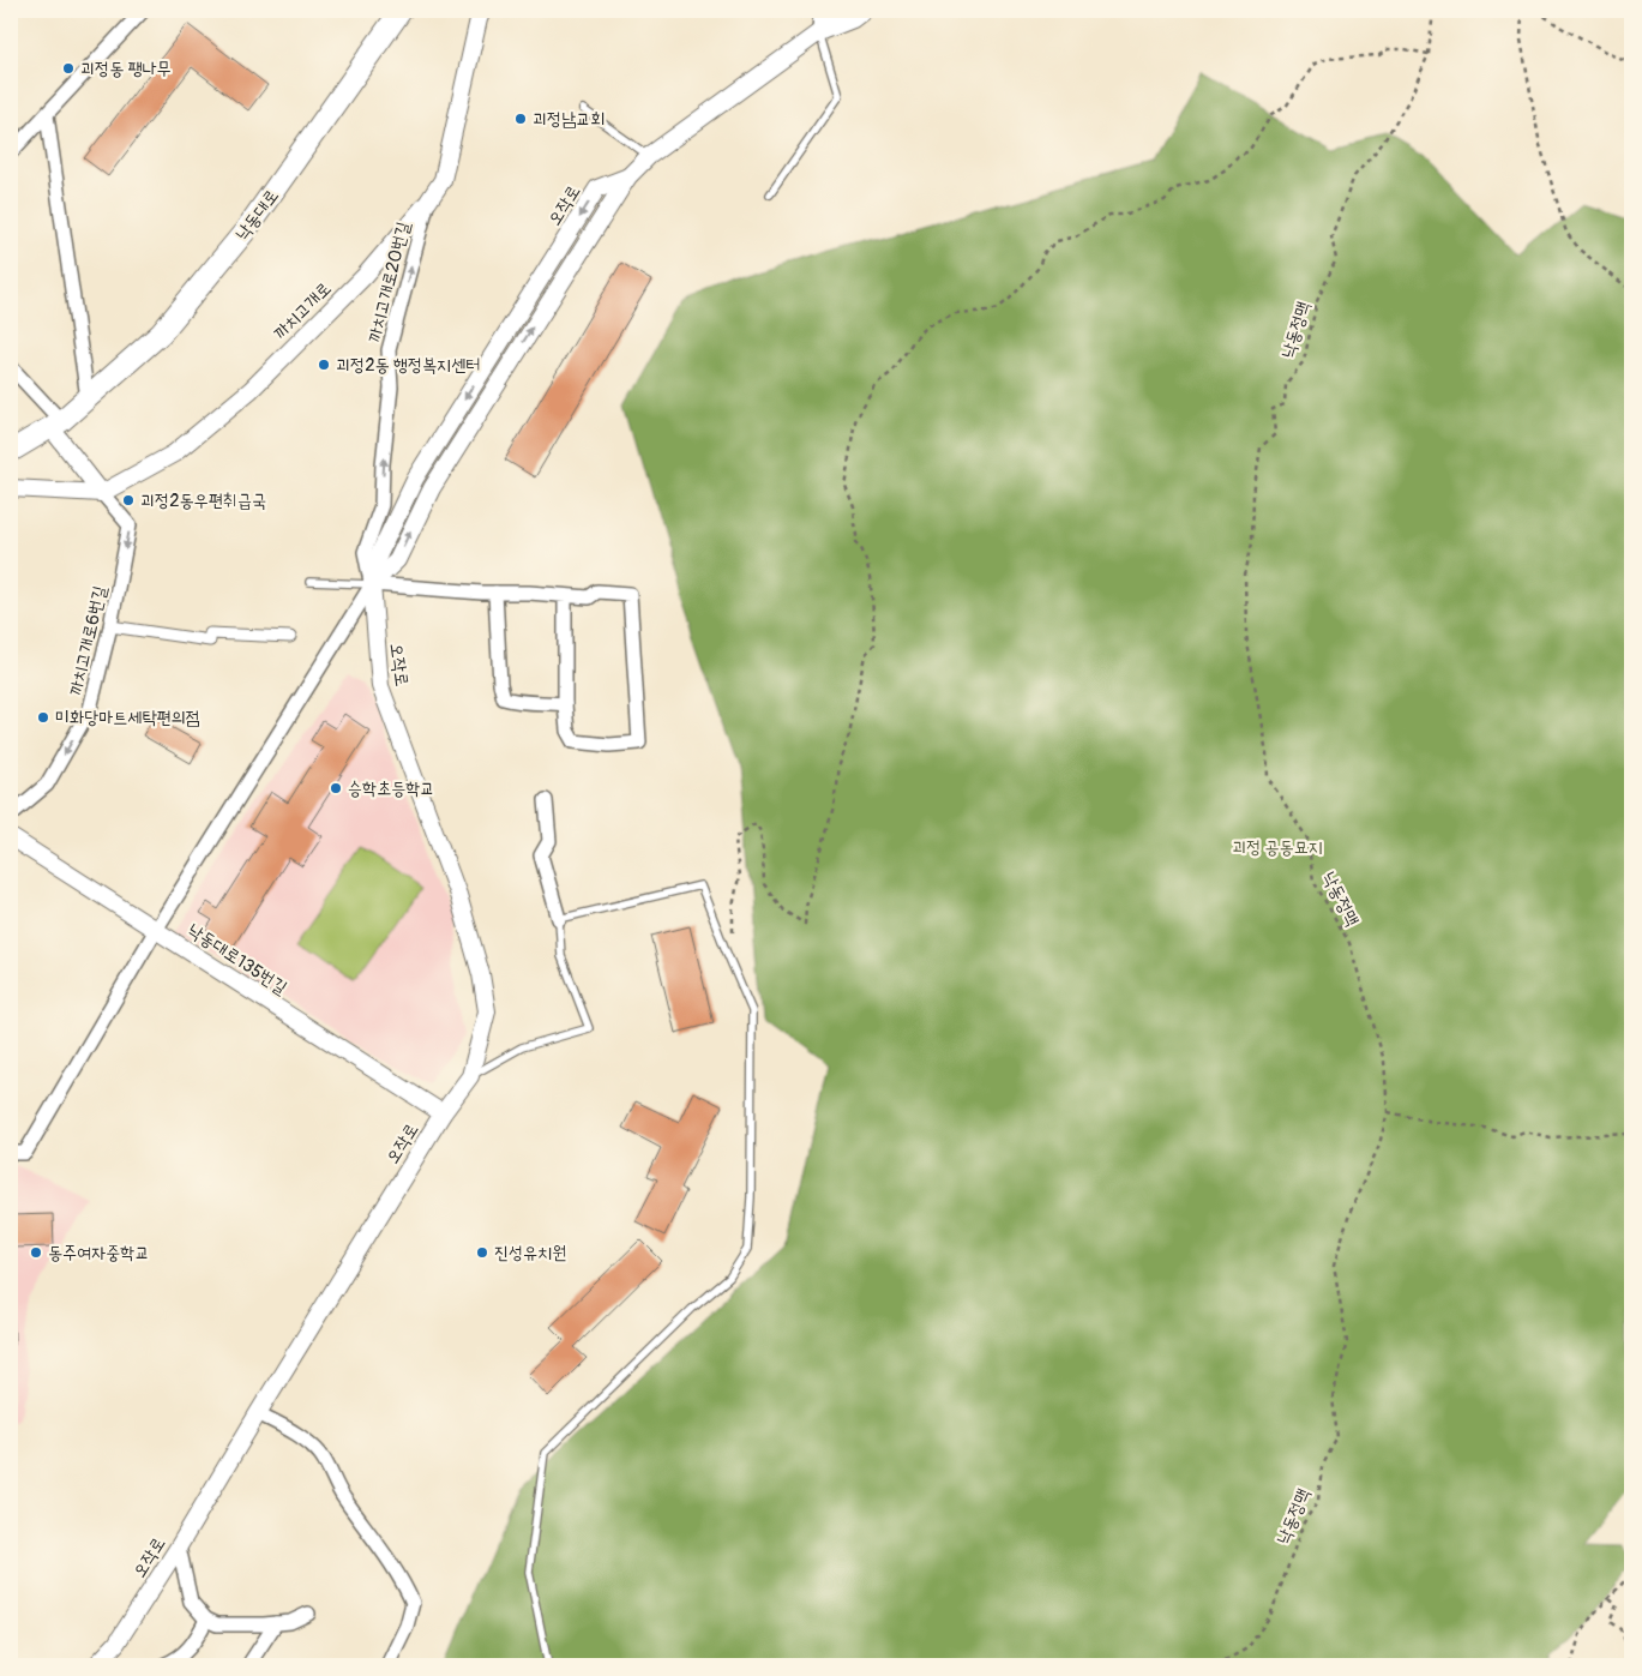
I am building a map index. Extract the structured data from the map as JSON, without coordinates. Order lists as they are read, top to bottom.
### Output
{
  "streets": {
    "main road": ["낙동대로"],
    "street": [
      "오작로",
      "까치고개로20번길",
      "까치고개로",
      "까치고개로6번길",
      "낙동대로135번길"
    ],
    "path": ["낙동정맥"]
  },
  "crossings": [
    ["오작로", "까치고개로20번길"],
    ["오작로", "낙동대로135번길"],
    ["까치고개로20번길", "까치고개로"],
    ["까치고개로", "까치고개로6번길"]
  ],
  "one_way": ["까치고개로20번길", "까치고개로6번길"],
  "parks": ["괴정 공동묘지"],
  "places": [
    "괴정동 팽나무",
    "괴정남교회",
    "괴정2동 행정복지센터",
    "괴정2동우편취급국",
    "미화당마트세탁편의점",
    "승학초등학교",
    "동주여자중학교",
    "진성유치원"
  ]
}
